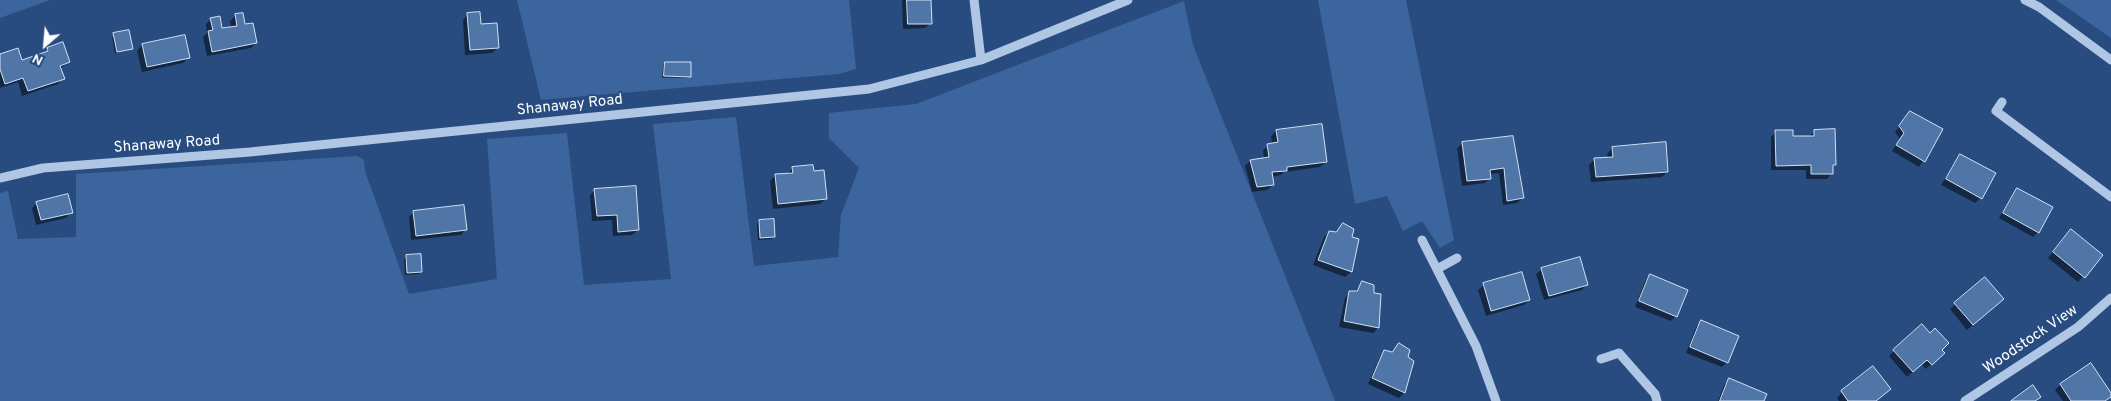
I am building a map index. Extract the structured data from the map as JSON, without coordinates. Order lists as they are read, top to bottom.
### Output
{
  "streets": {
    "street": ["Shanaway Road", "Woodstock View"]
  },
  "north": "bottom left"
}
